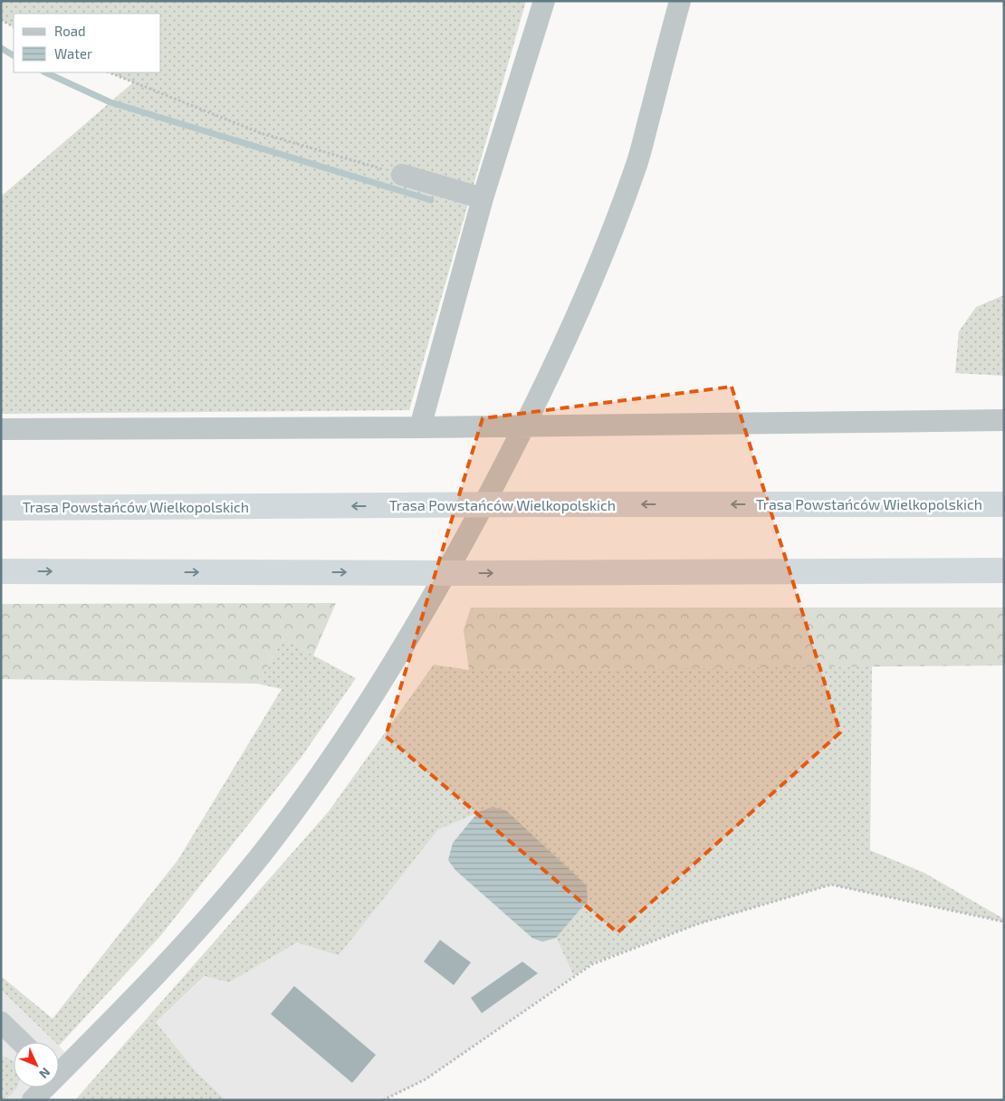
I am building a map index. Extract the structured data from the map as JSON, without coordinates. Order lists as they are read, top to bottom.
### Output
{
  "streets": {
    "highway": ["Trasa Powstańców Wielkopolskich"]
  },
  "legend": ["Road", "Water"],
  "north": "bottom right"
}
